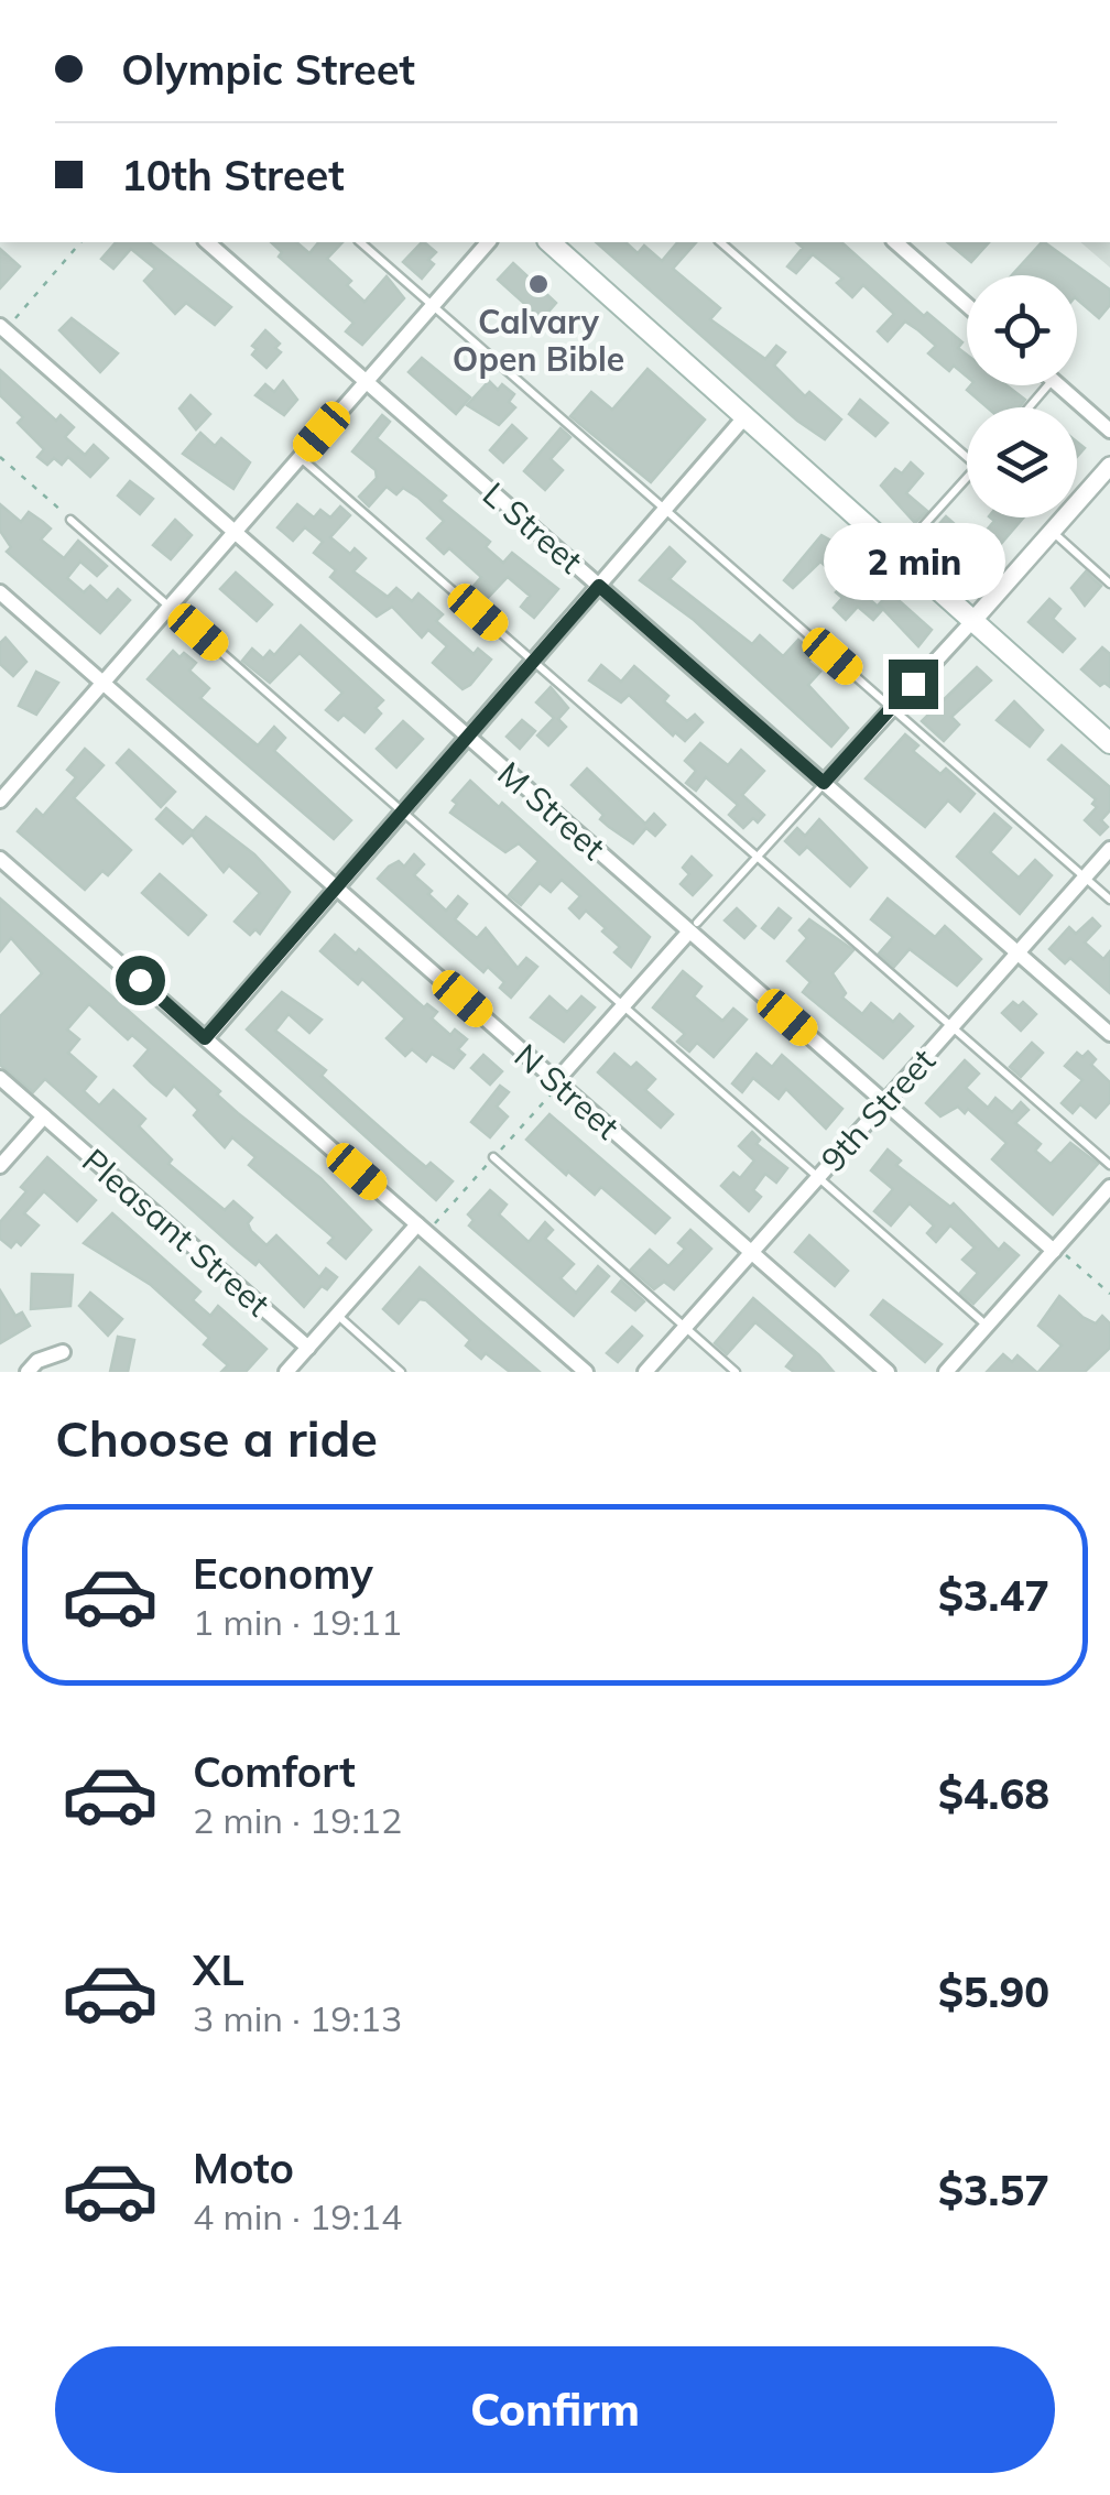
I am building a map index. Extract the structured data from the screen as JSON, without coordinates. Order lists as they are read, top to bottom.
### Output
{
  "streets": {
    "street": [
      "L Street",
      "M Street",
      "N Street",
      "9th Street",
      "Pleasant Street"
    ]
  },
  "crossings": [
    ["L Street", "9th Street"],
    ["M Street", "9th Street"],
    ["N Street", "9th Street"]
  ],
  "places": ["Calvary Open Bible"],
  "page": {
    "banner": ["Olympic Street", "10th Street"],
    "bubble": "2 min",
    "heading": "Choose a ride",
    "list": [
      {
        "name": "Economy",
        "note": "1 min · 19:11",
        "value": "$3.47"
      },
      {
        "name": "Comfort",
        "note": "2 min · 19:12",
        "value": "$4.68"
      },
      {
        "name": "XL",
        "note": "3 min · 19:13",
        "value": "$5.90"
      },
      {
        "name": "Moto",
        "note": "4 min · 19:14",
        "value": "$3.57"
      }
    ],
    "buttons": "Confirm"
  }
}
